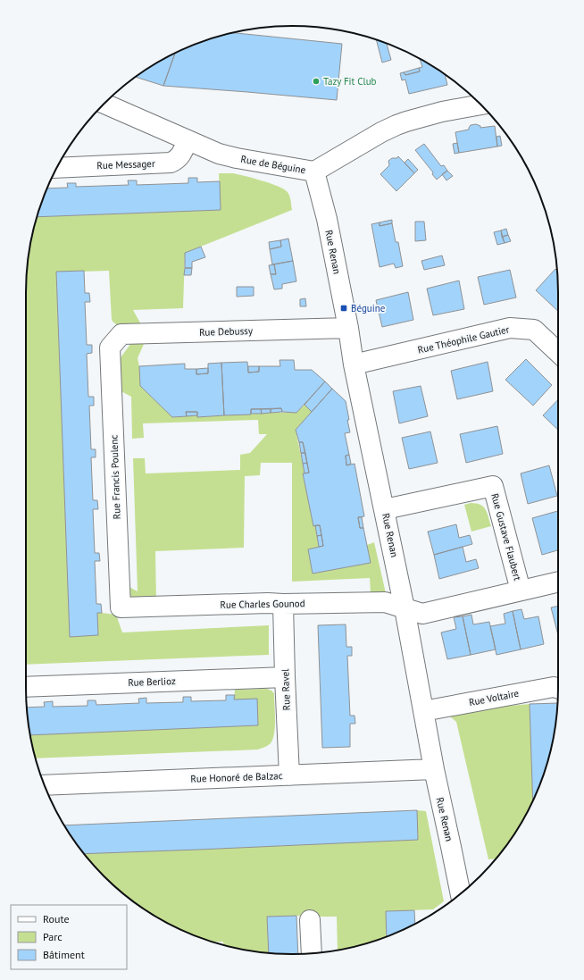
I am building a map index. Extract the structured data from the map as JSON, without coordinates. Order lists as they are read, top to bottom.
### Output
{
  "streets": {
    "street": [
      "Rue Messager",
      "Rue de Béguine",
      "Rue Renan",
      "Rue Debussy",
      "Rue Théophile Gautier",
      "Rue Francis Poulenc",
      "Rue Gustave Flaubert",
      "Rue Charles Gounod",
      "Rue Berlioz",
      "Rue Ravel",
      "Rue Voltaire",
      "Rue Honoré de Balzac"
    ]
  },
  "crossings": [
    ["Rue Messager", "Rue de Béguine"],
    ["Rue de Béguine", "Rue Renan"],
    ["Rue Renan", "Rue Debussy"],
    ["Rue Renan", "Rue Théophile Gautier"],
    ["Rue Renan", "Rue Gustave Flaubert"],
    ["Rue Renan", "Rue Charles Gounod"],
    ["Rue Renan", "Rue Voltaire"],
    ["Rue Renan", "Rue Honoré de Balzac"],
    ["Rue Debussy", "Rue Francis Poulenc"],
    ["Rue Francis Poulenc", "Rue Charles Gounod"],
    ["Rue Gustave Flaubert", "Rue Charles Gounod"],
    ["Rue Charles Gounod", "Rue Ravel"],
    ["Rue Berlioz", "Rue Ravel"],
    ["Rue Ravel", "Rue Honoré de Balzac"]
  ],
  "places": {
    "other": ["Tazy Fit Club"],
    "transit": ["Béguine"]
  },
  "legend": ["Route", "Parc", "Bâtiment"]
}
